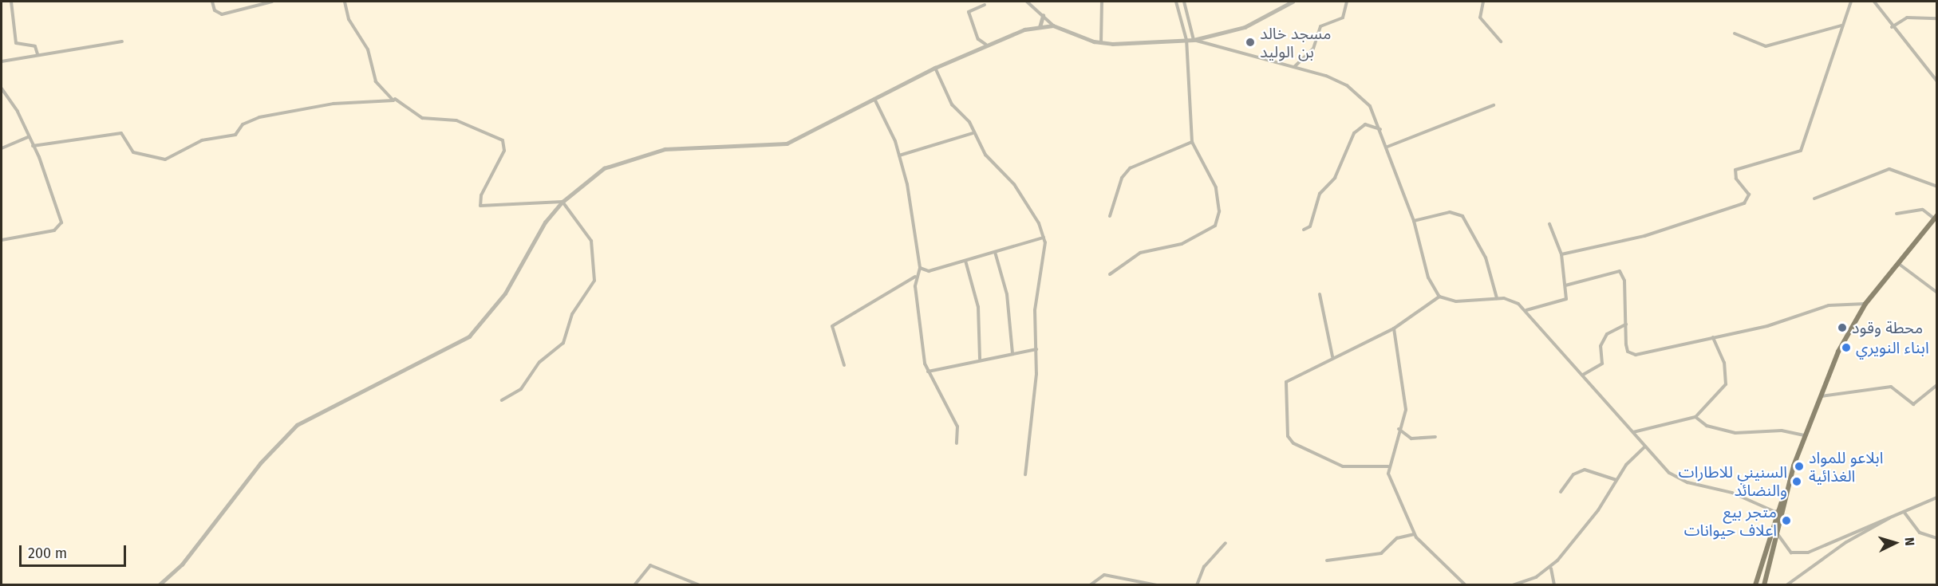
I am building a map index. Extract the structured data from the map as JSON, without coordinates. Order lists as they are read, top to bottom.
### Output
{
  "places": [
    "مسجد خالد بن الوليد",
    "محطة وقود",
    "ابناء النويري",
    "ابلاعو للمواد الغذائية",
    "السنيني للاطارات والنضائد",
    "متجر بيع اعلاف حيوانات"
  ],
  "scale_bar": "200 m",
  "north": "right"
}
